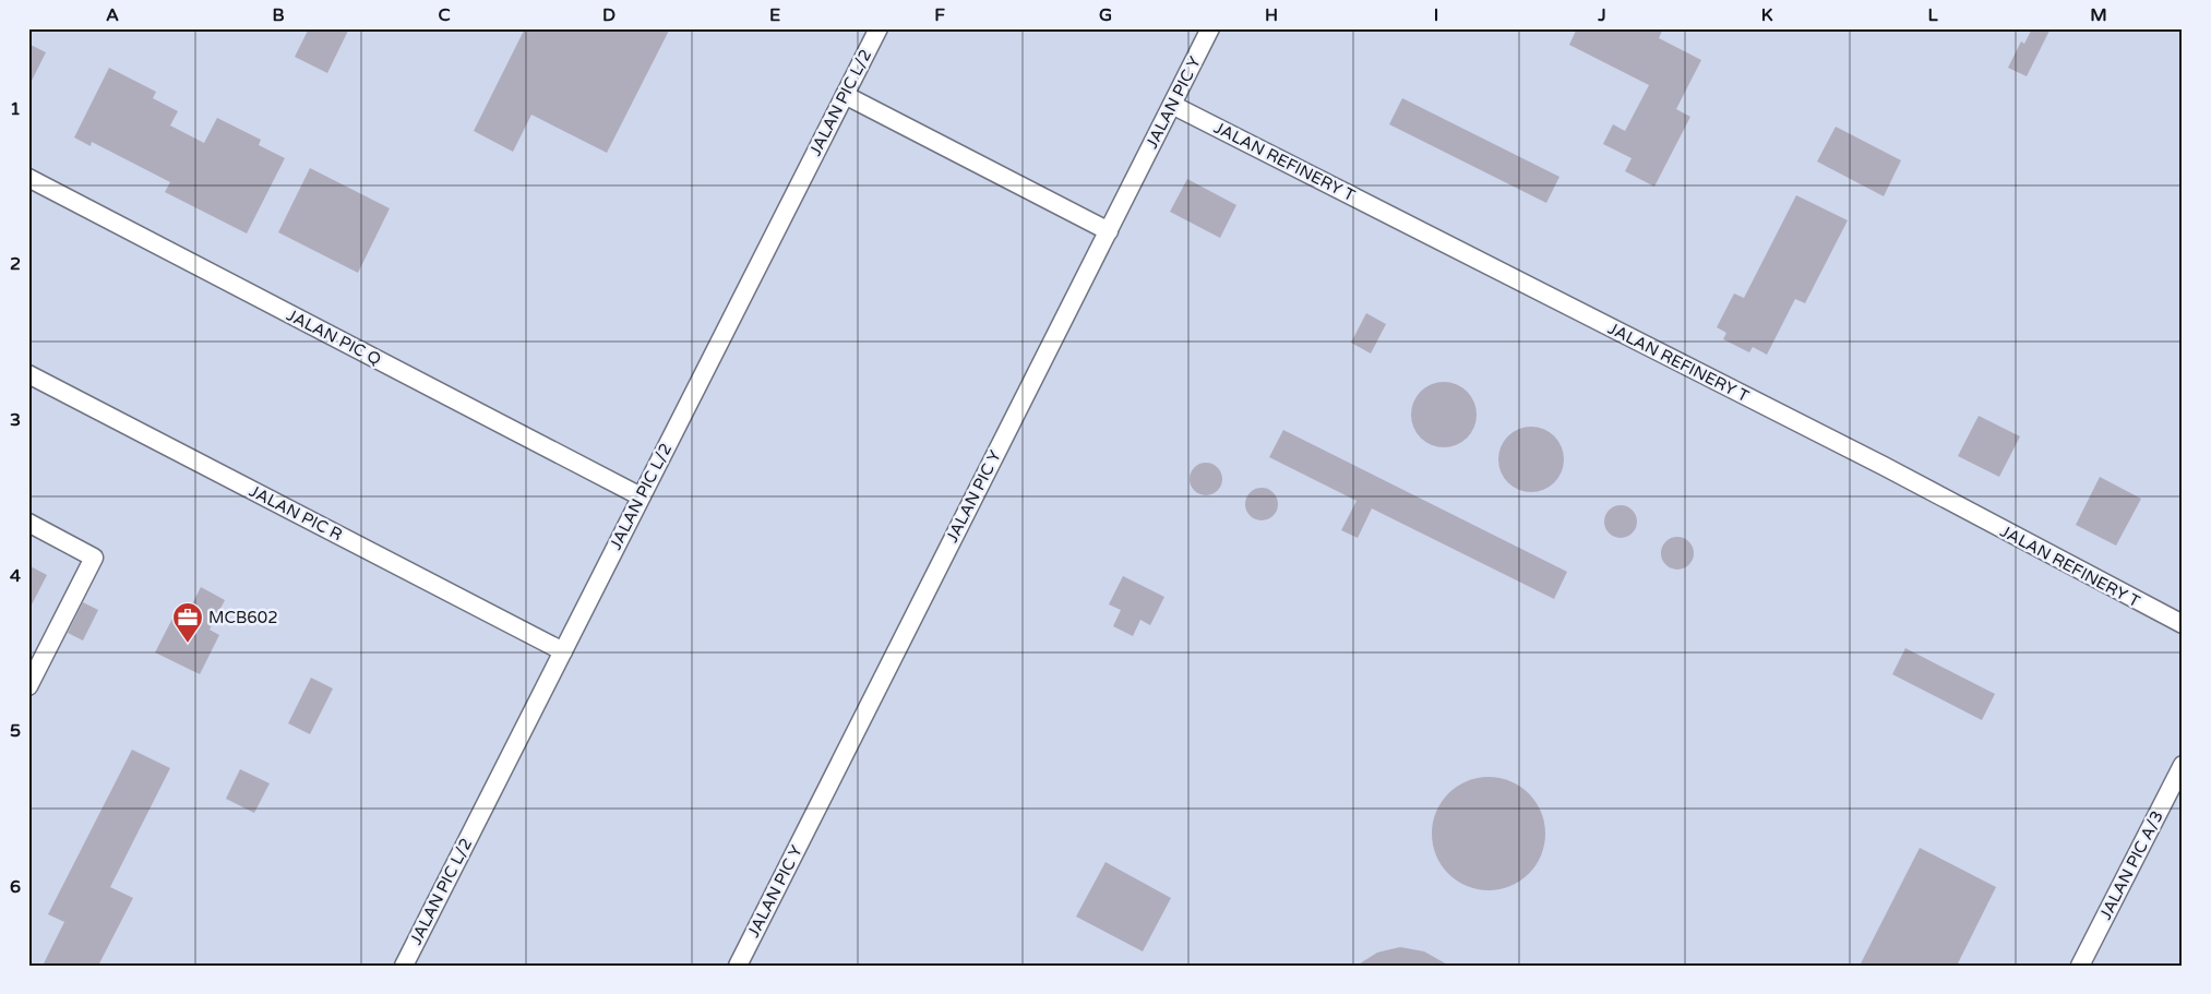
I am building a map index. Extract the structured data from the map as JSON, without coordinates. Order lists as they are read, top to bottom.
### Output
{
  "streets": {
    "street": [
      "JALAN PIC L/2",
      "JALAN PIC Y",
      "JALAN REFINERY T",
      "JALAN PIC Q",
      "JALAN PIC R",
      "JALAN PIC A/3"
    ]
  },
  "crossings": [
    ["JALAN PIC L/2", "JALAN PIC Q"],
    ["JALAN PIC L/2", "JALAN PIC R"],
    ["JALAN PIC Y", "JALAN REFINERY T"]
  ],
  "places": {
    "office": ["MCB602"]
  },
  "grid": {
    "columns": [
      "A",
      "B",
      "C",
      "D",
      "E",
      "F",
      "G",
      "H",
      "I",
      "J",
      "K",
      "L",
      "M"
    ],
    "rows": [
      "1",
      "2",
      "3",
      "4",
      "5",
      "6"
    ]
  }
}
